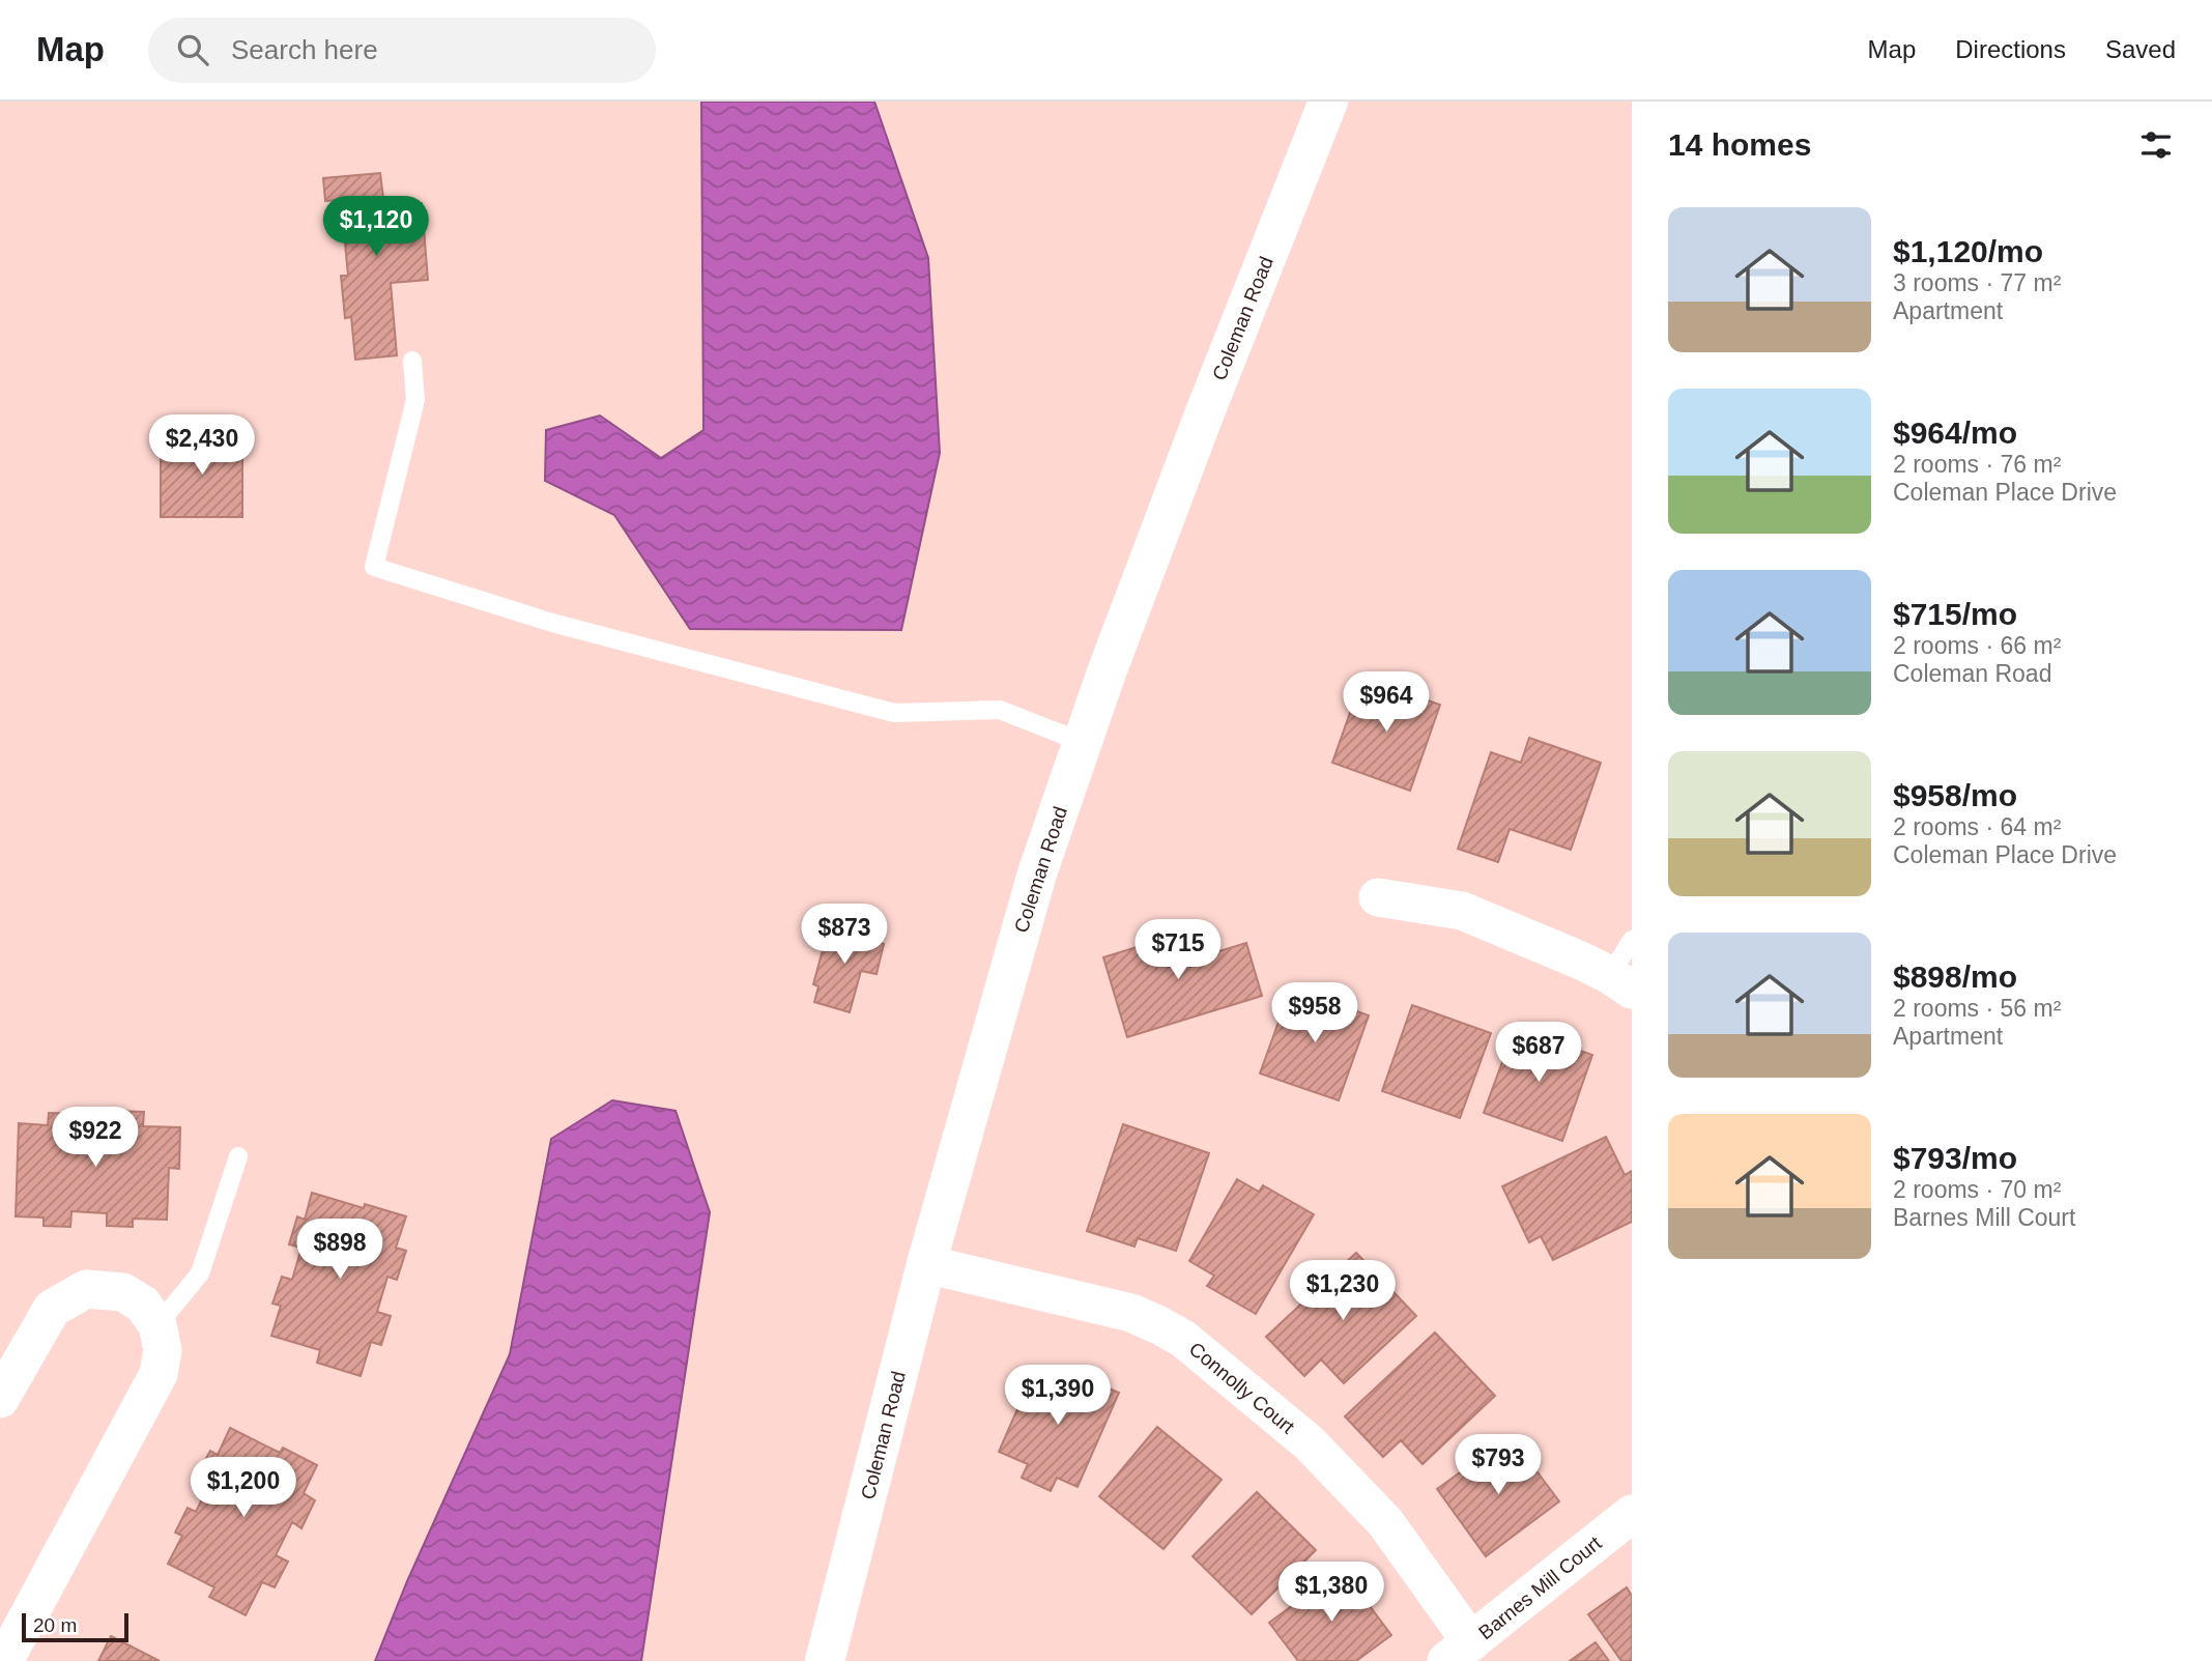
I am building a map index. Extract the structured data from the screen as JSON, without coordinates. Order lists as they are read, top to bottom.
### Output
{
  "streets": {
    "street": ["Coleman Road", "Connolly Court", "Barnes Mill Court"]
  },
  "crossings": [
    ["Coleman Road", "Connolly Court"],
    ["Connolly Court", "Barnes Mill Court"]
  ],
  "scale_bar": "20 m",
  "page": {
    "header": "Map",
    "search": "Search here",
    "nav": ["Map", "Directions", "Saved"],
    "heading": "14 homes",
    "list": [
      {
        "name": "$1,120/mo",
        "note": "3 rooms · 77 m² · Apartment"
      },
      {
        "name": "$964/mo",
        "note": "2 rooms · 76 m² · Coleman Place Drive"
      },
      {
        "name": "$715/mo",
        "note": "2 rooms · 66 m² · Coleman Road"
      },
      {
        "name": "$958/mo",
        "note": "2 rooms · 64 m² · Coleman Place Drive"
      },
      {
        "name": "$898/mo",
        "note": "2 rooms · 56 m² · Apartment"
      },
      {
        "name": "$793/mo",
        "note": "2 rooms · 70 m² · Barnes Mill Court"
      }
    ],
    "price": [
      "$1,120",
      "$2,430",
      "$964",
      "$873",
      "$715",
      "$958",
      "$687",
      "$922",
      "$898",
      "$1,230",
      "$1,390",
      "$793",
      "$1,200",
      "$1,380"
    ],
    "scale": "20 m"
  }
}
